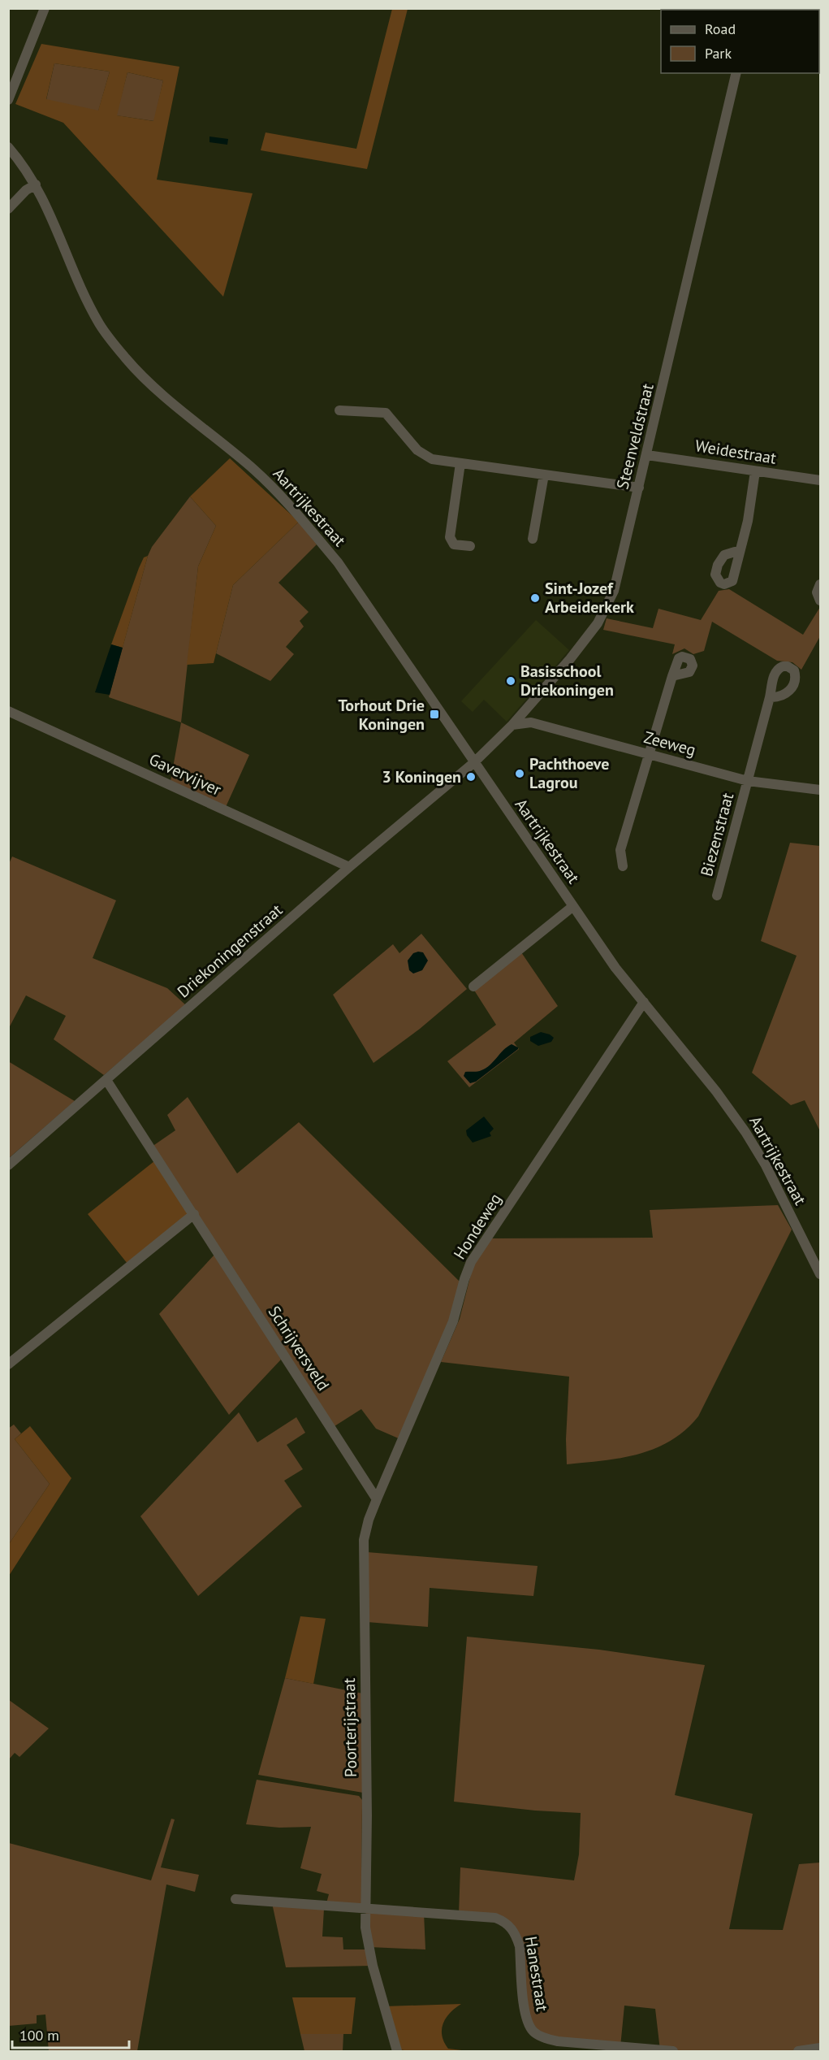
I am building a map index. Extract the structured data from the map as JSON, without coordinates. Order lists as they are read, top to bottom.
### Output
{
  "streets": {
    "street": [
      "Steenveldstraat",
      "Weidestraat",
      "Aartrijkestraat",
      "Zeeweg",
      "Gavervijver",
      "Biezenstraat",
      "Driekoningenstraat",
      "Hondeweg",
      "Schrijversveld",
      "Poorterijstraat",
      "Hanestraat"
    ]
  },
  "crossings": [
    ["Steenveldstraat", "Weidestraat"],
    ["Steenveldstraat", "Aartrijkestraat"],
    ["Steenveldstraat", "Zeeweg"],
    ["Steenveldstraat", "Driekoningenstraat"],
    ["Aartrijkestraat", "Driekoningenstraat"],
    ["Aartrijkestraat", "Hondeweg"],
    ["Zeeweg", "Biezenstraat"],
    ["Gavervijver", "Driekoningenstraat"],
    ["Driekoningenstraat", "Schrijversveld"],
    ["Hondeweg", "Schrijversveld"],
    ["Hondeweg", "Poorterijstraat"],
    ["Poorterijstraat", "Hanestraat"]
  ],
  "places": {
    "other": [
      "Sint-Jozef Arbeiderkerk",
      "Basisschool Driekoningen",
      "Pachthoeve Lagrou",
      "3 Koningen"
    ],
    "transit": ["Torhout Drie Koningen"]
  },
  "legend": ["Road", "Park"],
  "scale_bar": "100 m"
}
